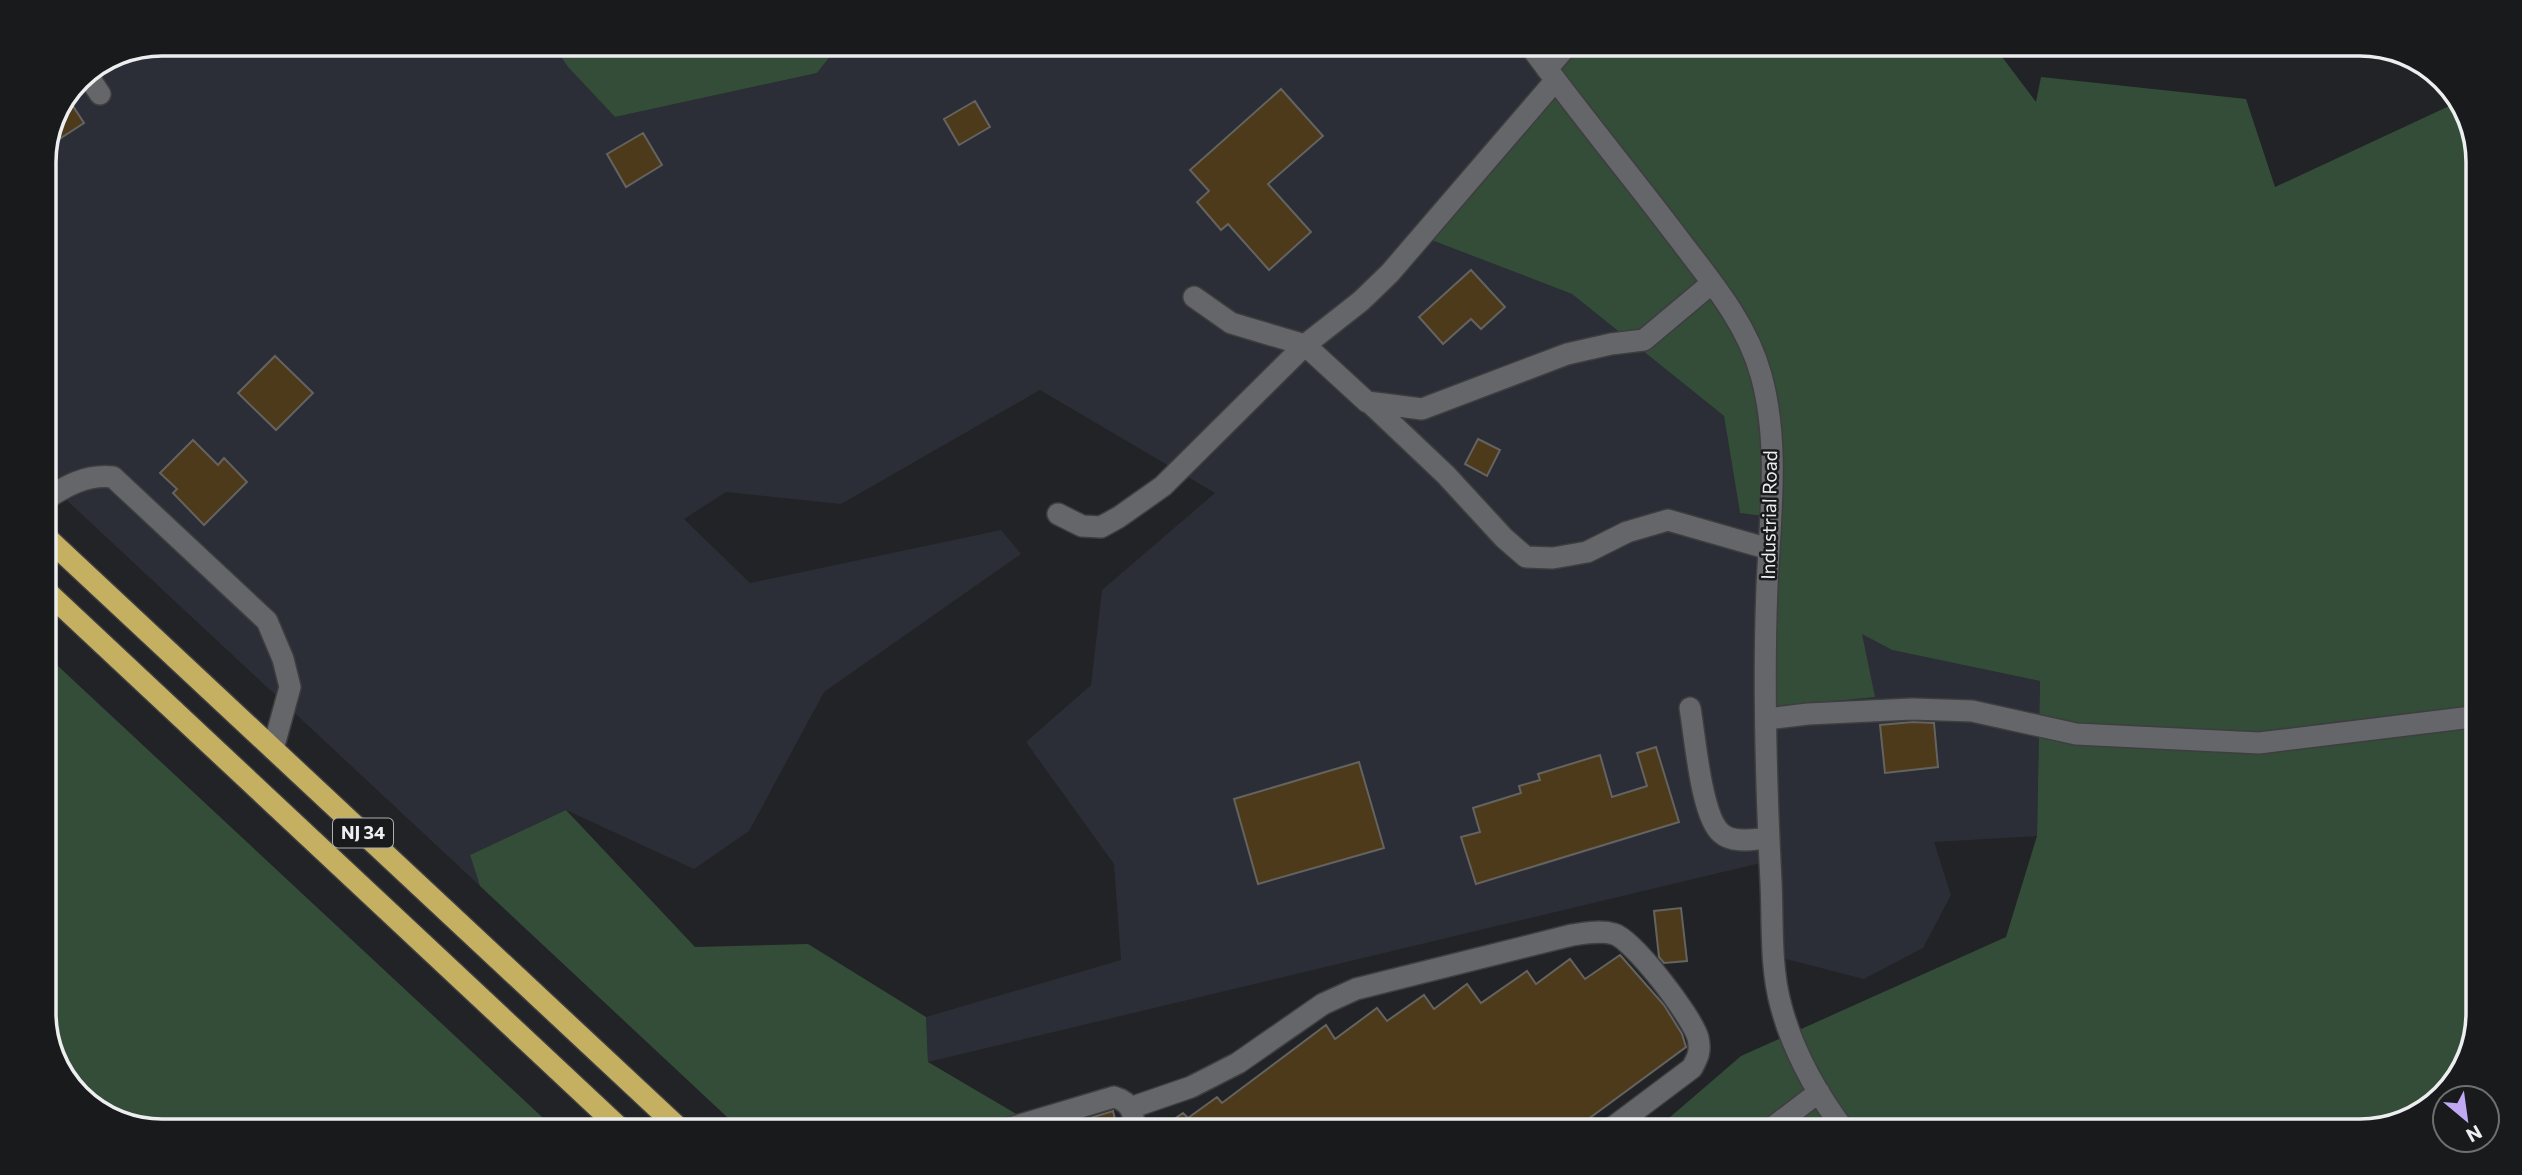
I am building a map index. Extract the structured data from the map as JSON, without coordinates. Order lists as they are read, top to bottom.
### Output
{
  "streets": {
    "highway": ["NJ 34"],
    "street": ["Industrial Road"]
  },
  "north": "bottom right"
}
